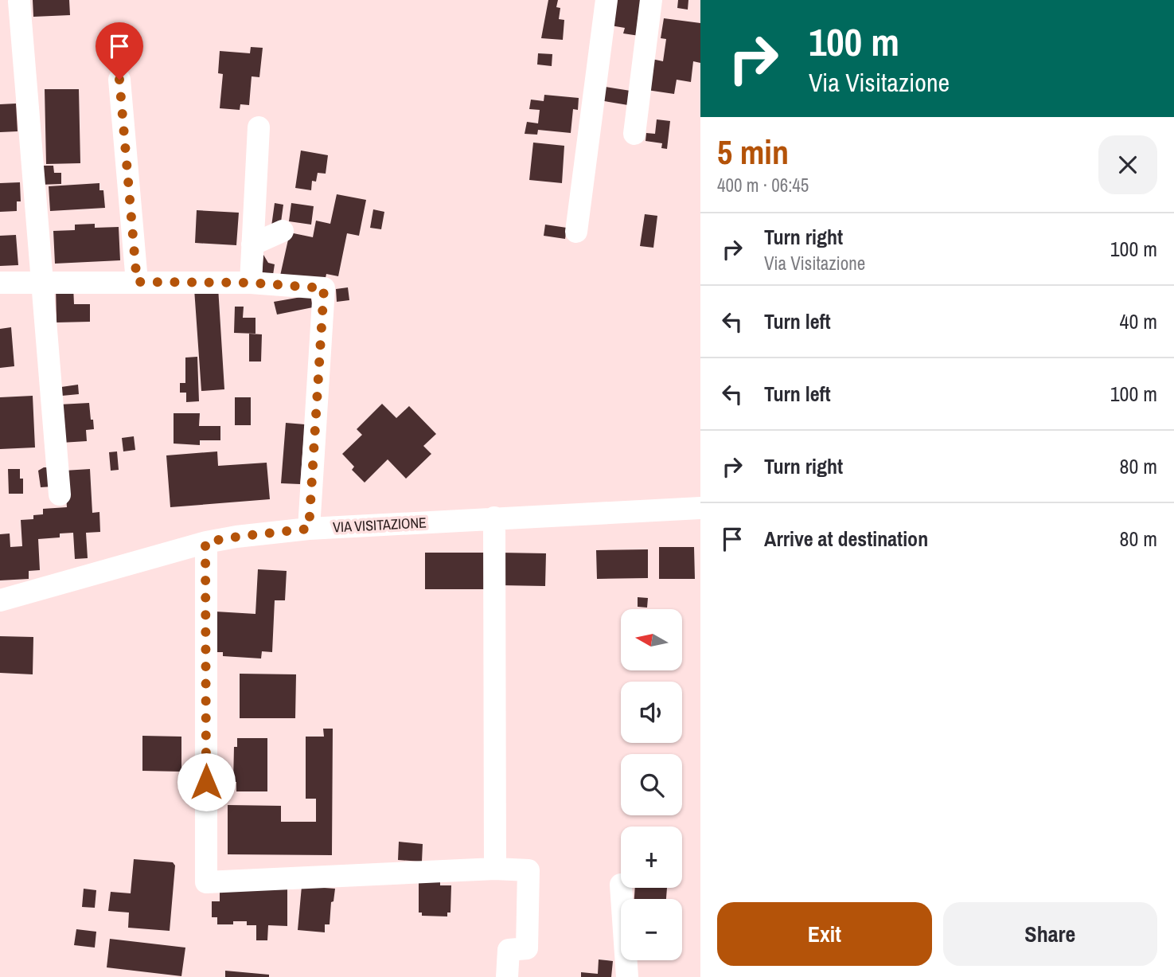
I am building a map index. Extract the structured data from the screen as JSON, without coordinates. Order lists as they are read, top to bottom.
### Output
{
  "streets": {
    "street": ["VIA VISITAZIONE"]
  },
  "north": "left",
  "page": {
    "turn": ["100 m", "Via Visitazione"],
    "heading": ["5 min", "400 m · 06:45"],
    "list": [
      {
        "name": "Turn right",
        "note": "Via Visitazione",
        "value": "100 m"
      },
      {
        "name": "Turn left",
        "value": "40 m"
      },
      {
        "name": "Turn left",
        "value": "100 m"
      },
      {
        "name": "Turn right",
        "value": "80 m"
      },
      {
        "name": "Arrive at destination",
        "value": "80 m"
      }
    ],
    "map_buttons": ["+", "−"],
    "buttons": ["Exit", "Share"]
  }
}
